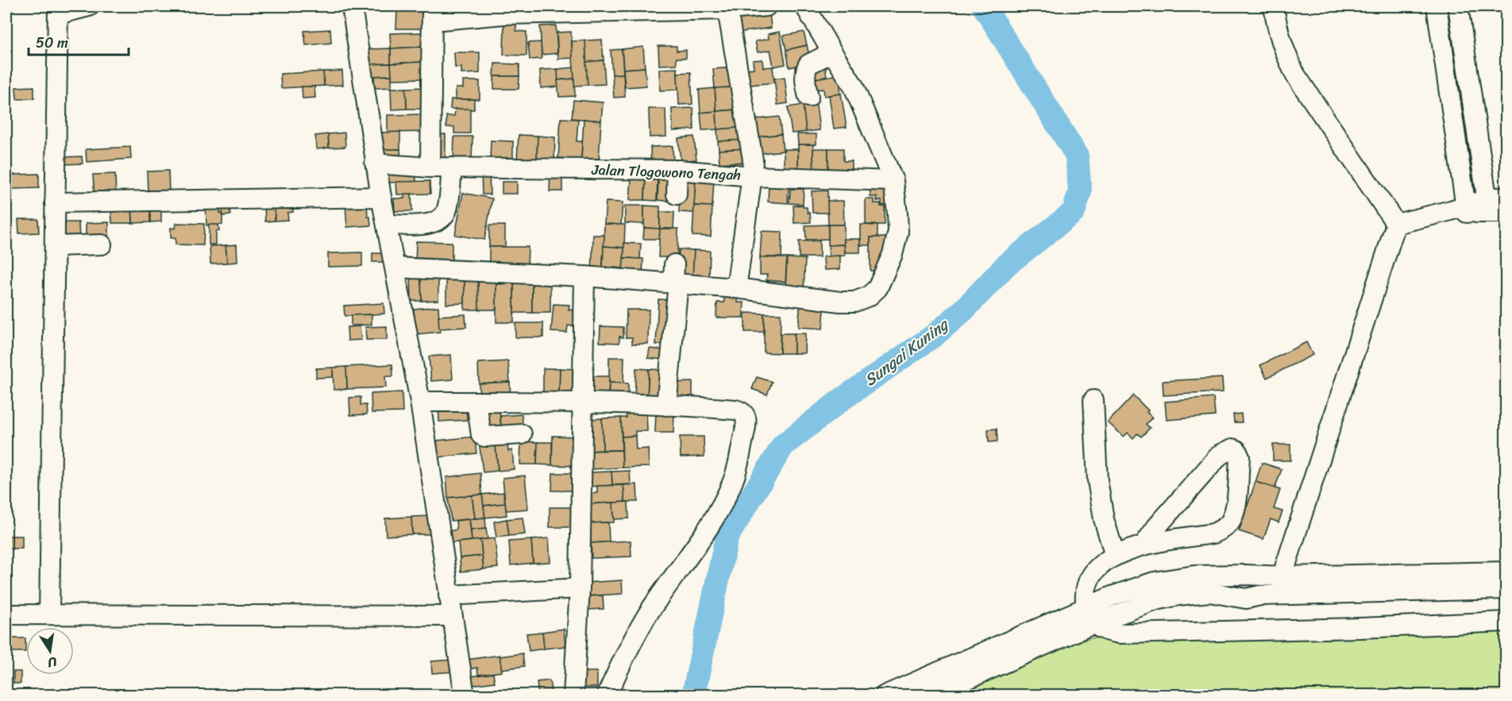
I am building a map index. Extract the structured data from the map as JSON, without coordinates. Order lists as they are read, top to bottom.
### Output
{
  "streets": {
    "street": ["Jalan Tlogowono Tengah"]
  },
  "water": ["Sungai Kuning"],
  "scale_bar": "50 m",
  "north": "bottom"
}
